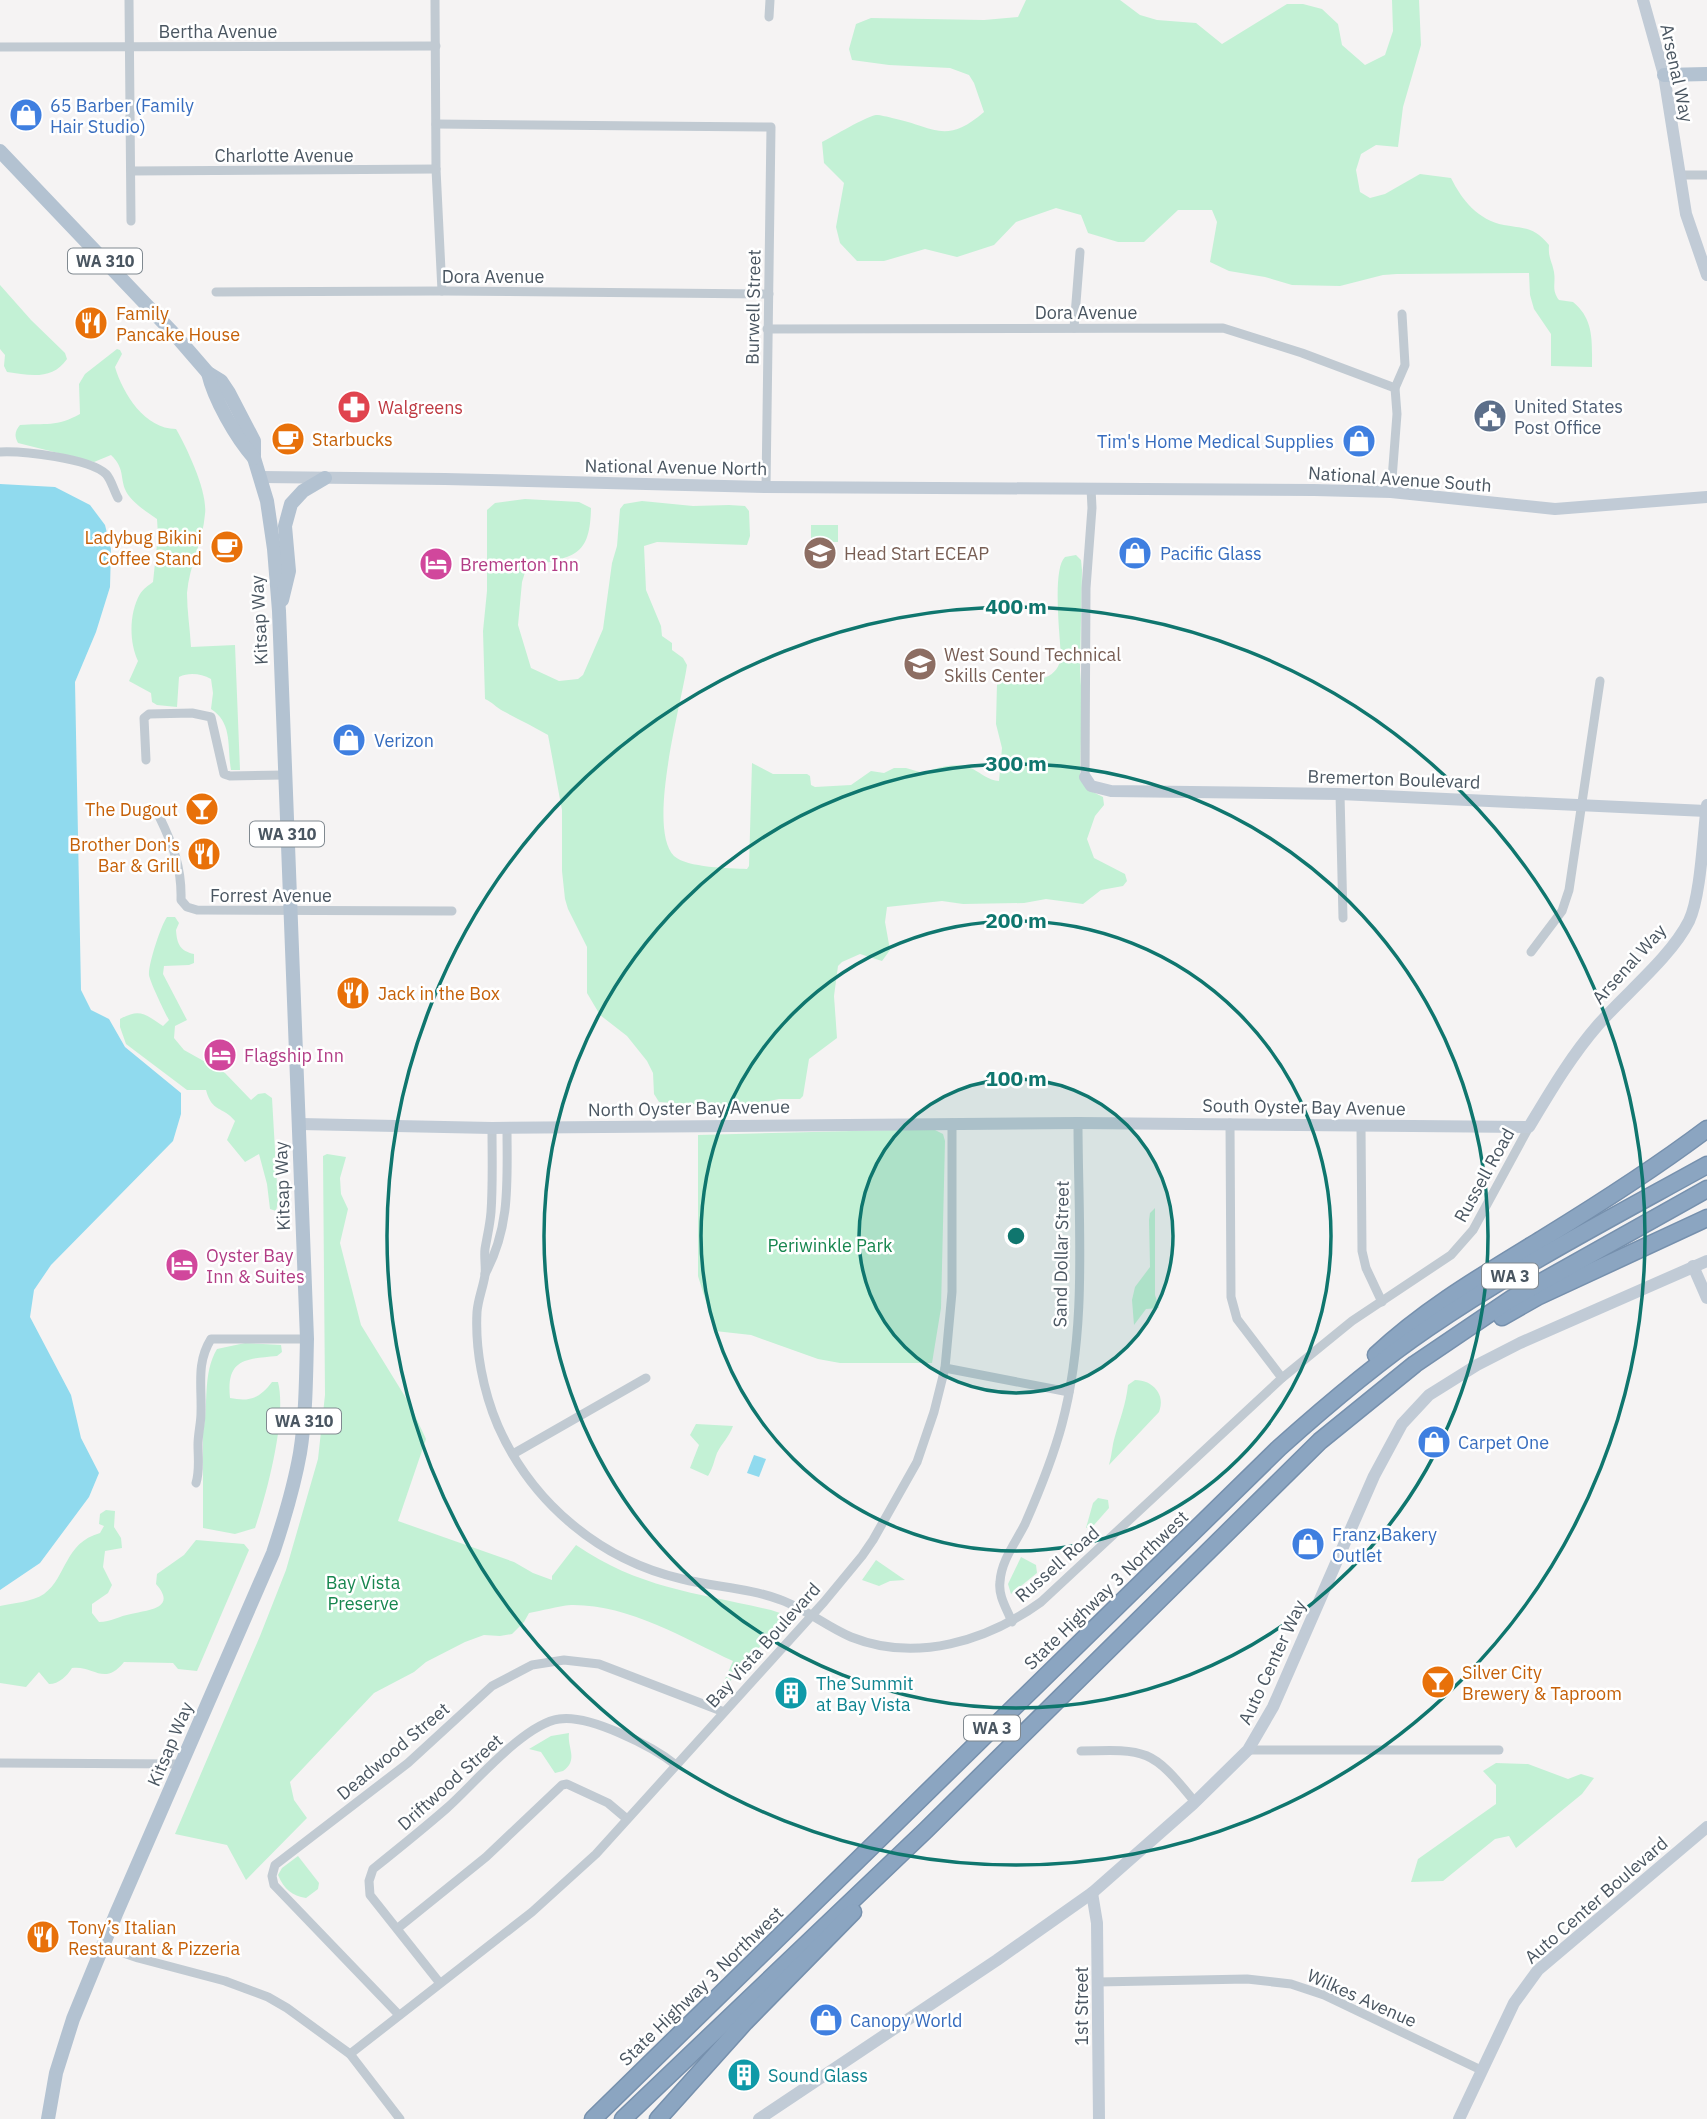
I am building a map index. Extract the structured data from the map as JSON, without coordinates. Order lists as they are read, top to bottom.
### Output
{
  "streets": {
    "highway": ["WA 3", "State Highway 3 Northwest"],
    "main road": ["WA 310", "Kitsap Way"],
    "street": [
      "Bertha Avenue",
      "Arsenal Way",
      "Charlotte Avenue",
      "Dora Avenue",
      "Burwell Street",
      "National Avenue North",
      "National Avenue South",
      "Bremerton Boulevard",
      "Forrest Avenue",
      "South Oyster Bay Avenue",
      "North Oyster Bay Avenue",
      "Russell Road",
      "Sand Dollar Street",
      "Bay Vista Boulevard",
      "Auto Center Way",
      "Deadwood Street",
      "Driftwood Street",
      "Auto Center Boulevard",
      "Wilkes Avenue",
      "1st Street"
    ]
  },
  "crossings": [
    ["Arsenal Way", "Bremerton Boulevard"],
    ["Arsenal Way", "South Oyster Bay Avenue"],
    ["Arsenal Way", "Russell Road"],
    ["Dora Avenue", "Burwell Street"],
    ["Burwell Street", "National Avenue North"],
    ["National Avenue North", "National Avenue South"],
    ["National Avenue North", "Kitsap Way"],
    ["Kitsap Way", "Forrest Avenue"],
    ["Kitsap Way", "North Oyster Bay Avenue"],
    ["South Oyster Bay Avenue", "North Oyster Bay Avenue"],
    ["South Oyster Bay Avenue", "Russell Road"],
    ["South Oyster Bay Avenue", "Sand Dollar Street"],
    ["North Oyster Bay Avenue", "Russell Road"],
    ["North Oyster Bay Avenue", "Sand Dollar Street"],
    ["North Oyster Bay Avenue", "Bay Vista Boulevard"],
    ["Russell Road", "Sand Dollar Street"],
    ["Russell Road", "Bay Vista Boulevard"],
    ["Bay Vista Boulevard", "Deadwood Street"],
    ["Bay Vista Boulevard", "Driftwood Street"],
    ["Auto Center Way", "1st Street"],
    ["Auto Center Boulevard", "Wilkes Avenue"],
    ["Wilkes Avenue", "1st Street"]
  ],
  "parks": ["Periwinkle Park", "Bay Vista Preserve"],
  "places": {
    "shop": [
      "65 Barber (Family Hair Studio)",
      "Tim's Home Medical Supplies",
      "Pacific Glass",
      "Verizon",
      "Carpet One",
      "Franz Bakery Outlet",
      "Canopy World"
    ],
    "restaurant": [
      "Family Pancake House",
      "Brother Don's Bar & Grill",
      "Jack in the Box",
      "Tony’s Italian Restaurant & Pizzeria"
    ],
    "pharmacy": ["Walgreens"],
    "public building": ["United States Post Office"],
    "cafe": ["Starbucks", "Ladybug Bikini Coffee Stand"],
    "school or university": ["Head Start ECEAP", "West Sound Technical Skills Center"],
    "hotel": ["Bremerton Inn", "Flagship Inn", "Oyster Bay Inn & Suites"],
    "bar": ["The Dugout", "Silver City Brewery & Taproom"],
    "building": ["The Summit at Bay Vista", "Sound Glass"]
  },
  "rings": [
    "400 m",
    "300 m",
    "200 m",
    "100 m"
  ]
}
